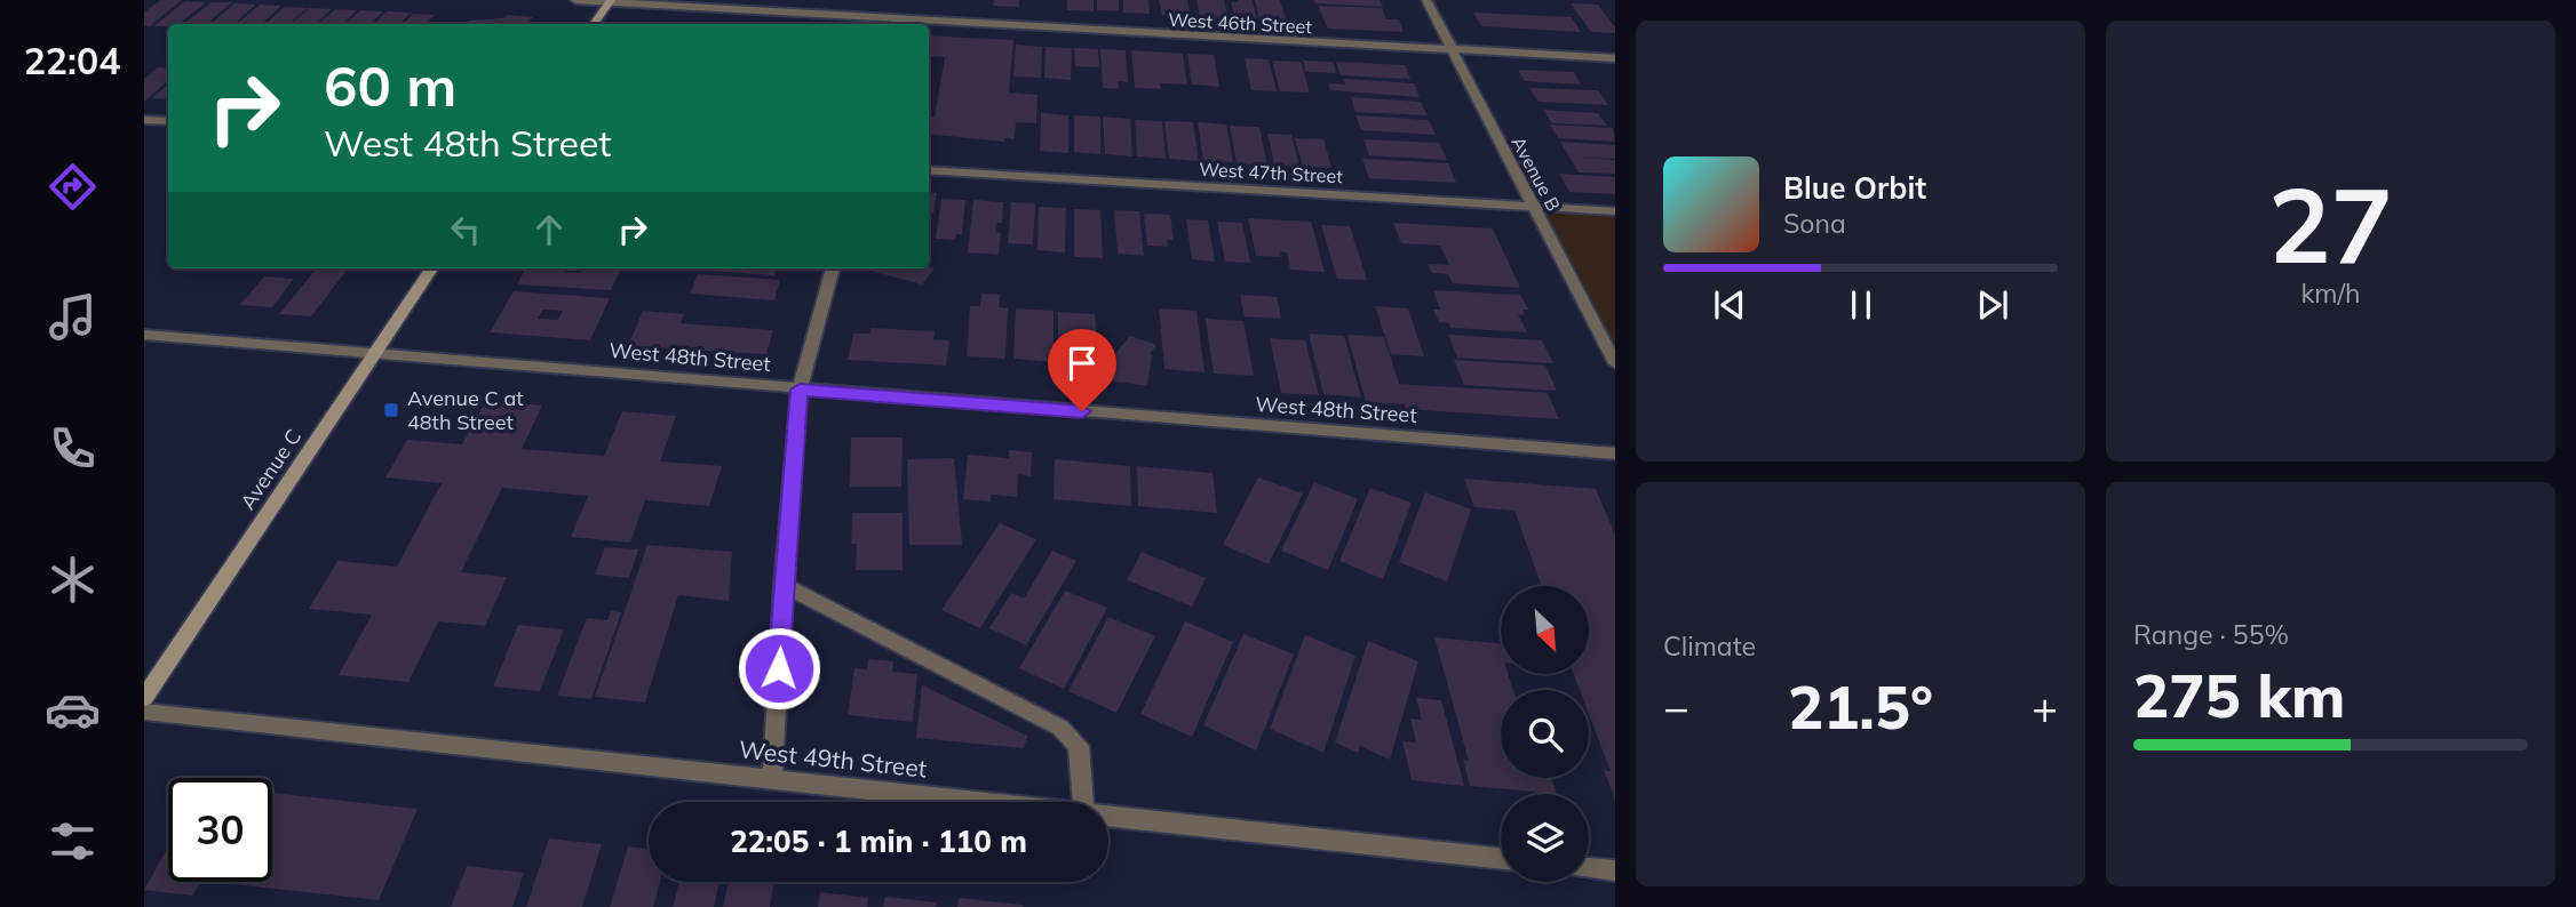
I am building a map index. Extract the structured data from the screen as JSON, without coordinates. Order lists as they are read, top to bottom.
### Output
{
  "streets": {
    "main road": ["Avenue C"],
    "street": [
      "West 46th Street",
      "West 47th Street",
      "Avenue B",
      "West 48th Street",
      "West 49th Street"
    ]
  },
  "crossings": [
    ["West 46th Street", "Avenue B"],
    ["West 47th Street", "Avenue B"],
    ["West 48th Street", "Avenue C"]
  ],
  "places": {
    "transit": ["Avenue C at 48th Street"]
  },
  "north": "bottom right",
  "page": {
    "tabs": "22:04",
    "tile": [
      ["27", "km/h"],
      "Climate",
      ["Range · 55%", "275 km"]
    ],
    "turn": ["60 m", "West 48th Street"],
    "song": ["Blue Orbit", "Sona"],
    "heat": ["−", "21.5°", "+"],
    "limit": "30",
    "trip": "22:05 · 1 min · 110 m"
  }
}
